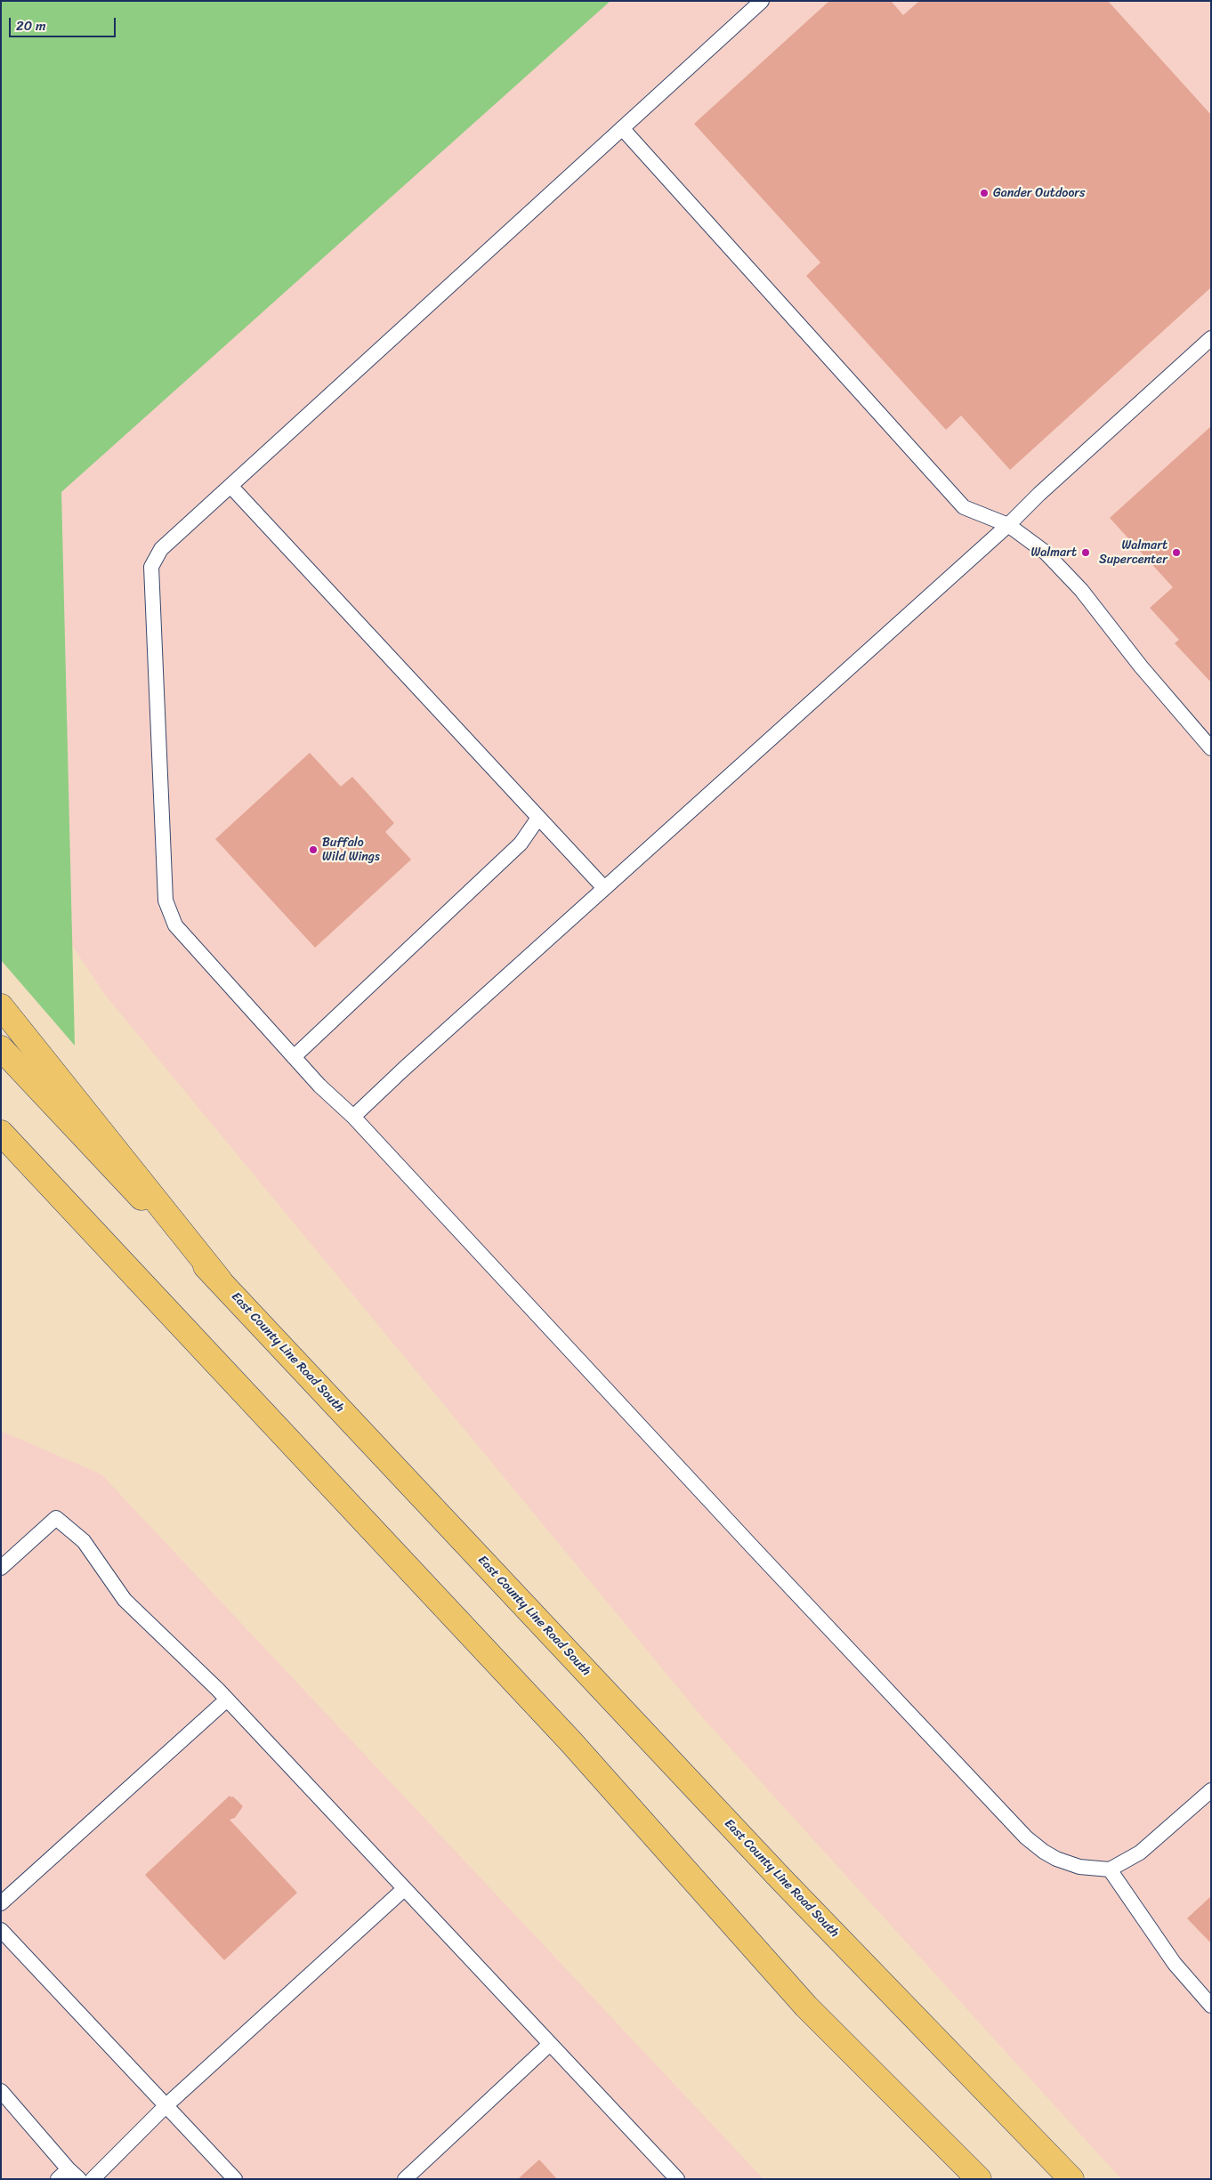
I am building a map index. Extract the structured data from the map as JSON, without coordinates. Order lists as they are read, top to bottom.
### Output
{
  "streets": {
    "main road": ["East County Line Road South"]
  },
  "places": [
    "Gander Outdoors",
    "Walmart",
    "Walmart Supercenter",
    "Buffalo Wild Wings"
  ],
  "scale_bar": "20 m"
}
